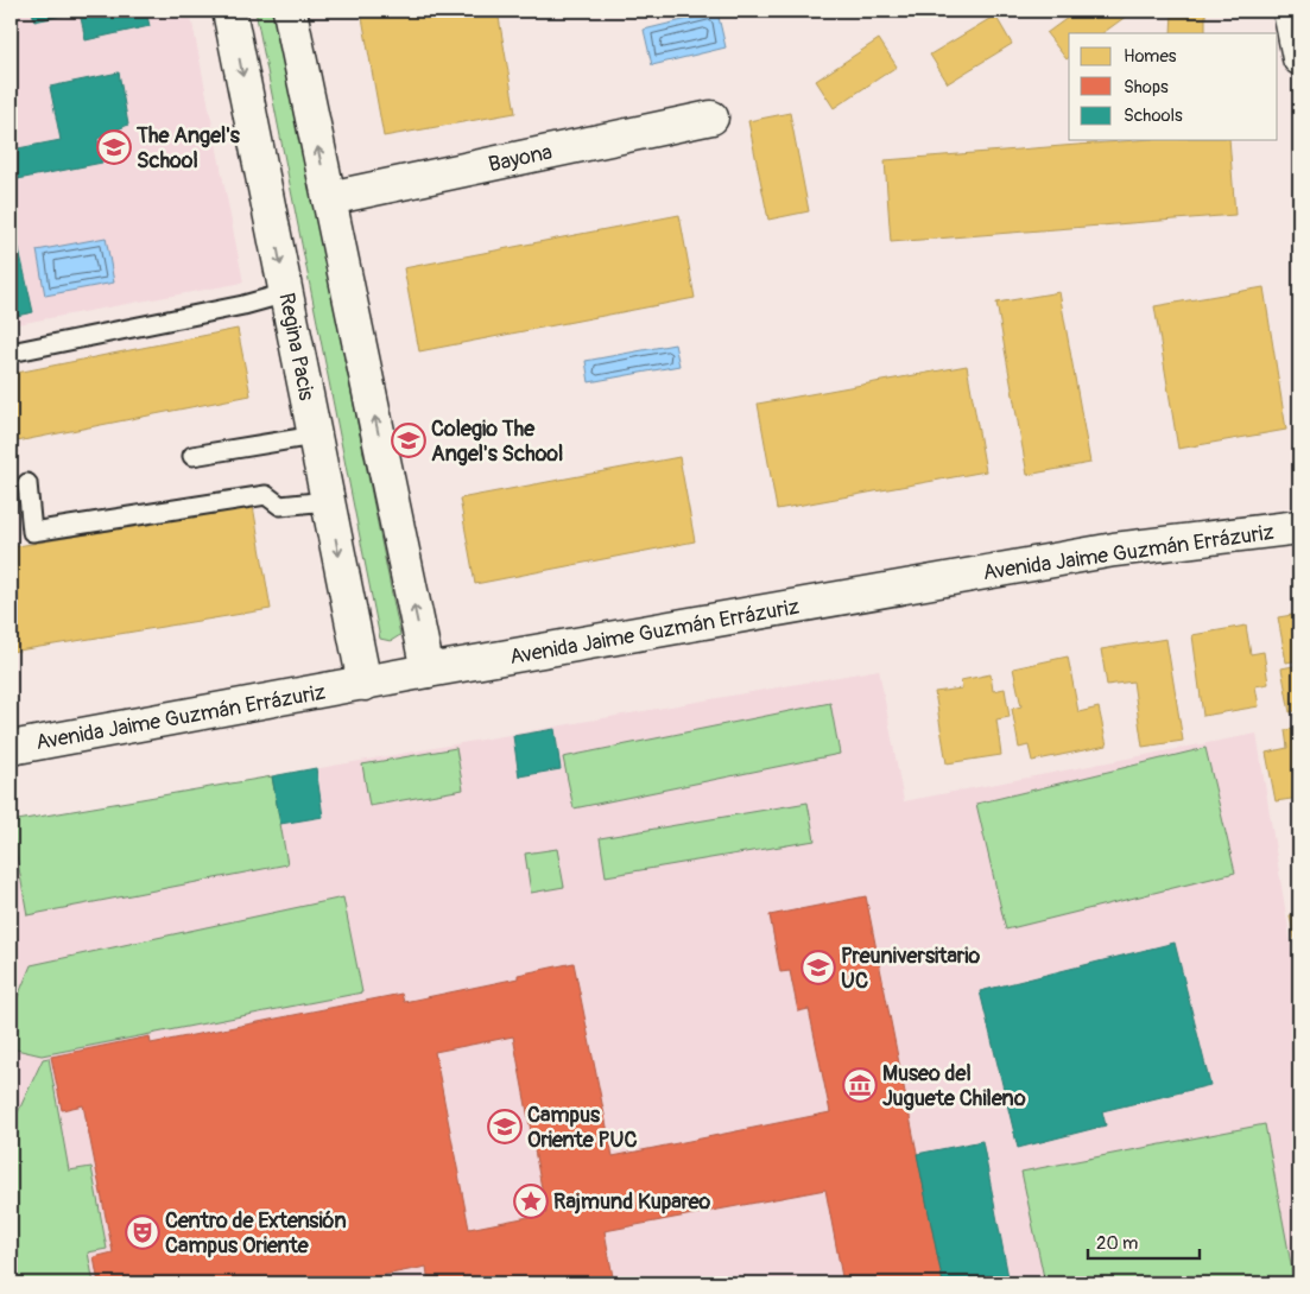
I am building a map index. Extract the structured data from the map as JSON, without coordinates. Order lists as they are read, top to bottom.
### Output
{
  "streets": {
    "street": ["Bayona", "Regina Pacis", "Avenida Jaime Guzmán Errázuriz"]
  },
  "crossings": [
    ["Regina Pacis", "Avenida Jaime Guzmán Errázuriz"]
  ],
  "places": {
    "school or university": [
      "The Angel's School",
      "Colegio The Angel's School",
      "Preuniversitario UC",
      "Campus Oriente PUC"
    ],
    "museum": ["Museo del Juguete Chileno"],
    "place": ["Rajmund Kupareo"],
    "theatre": ["Centro de Extensión Campus Oriente"]
  },
  "legend": ["Homes", "Shops", "Schools"],
  "scale_bar": "20 m"
}
